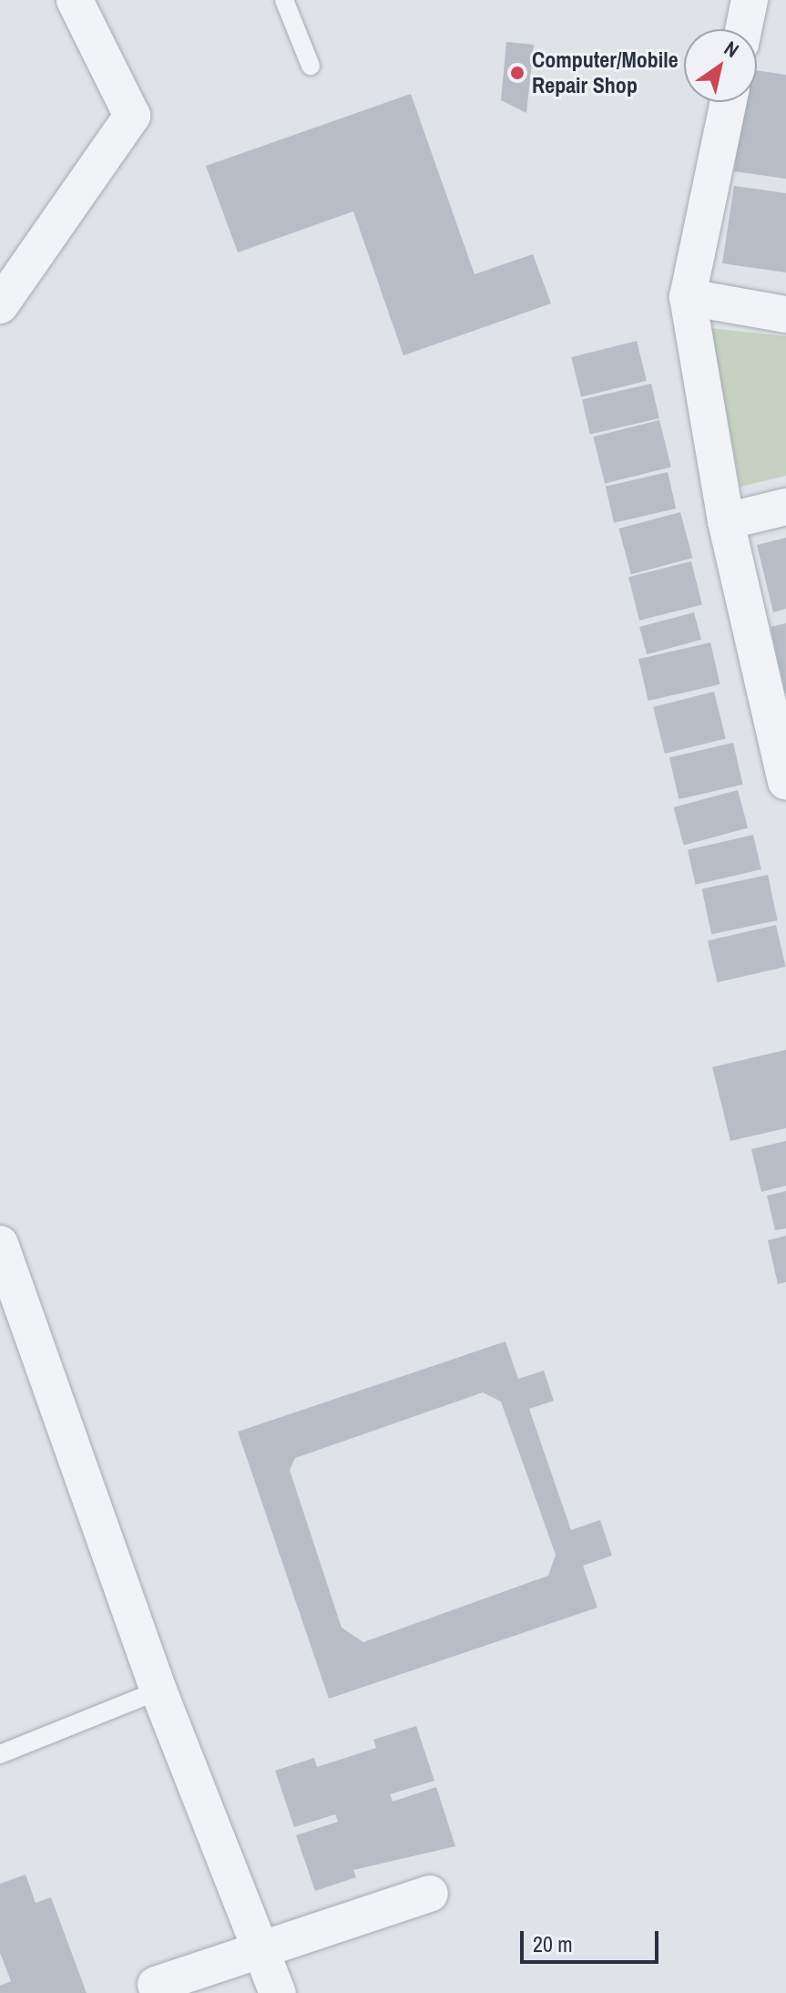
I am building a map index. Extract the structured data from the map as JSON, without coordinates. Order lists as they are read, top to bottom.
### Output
{
  "places": ["Computer/Mobile Repair Shop"],
  "scale_bar": "20 m",
  "north": "top right"
}
